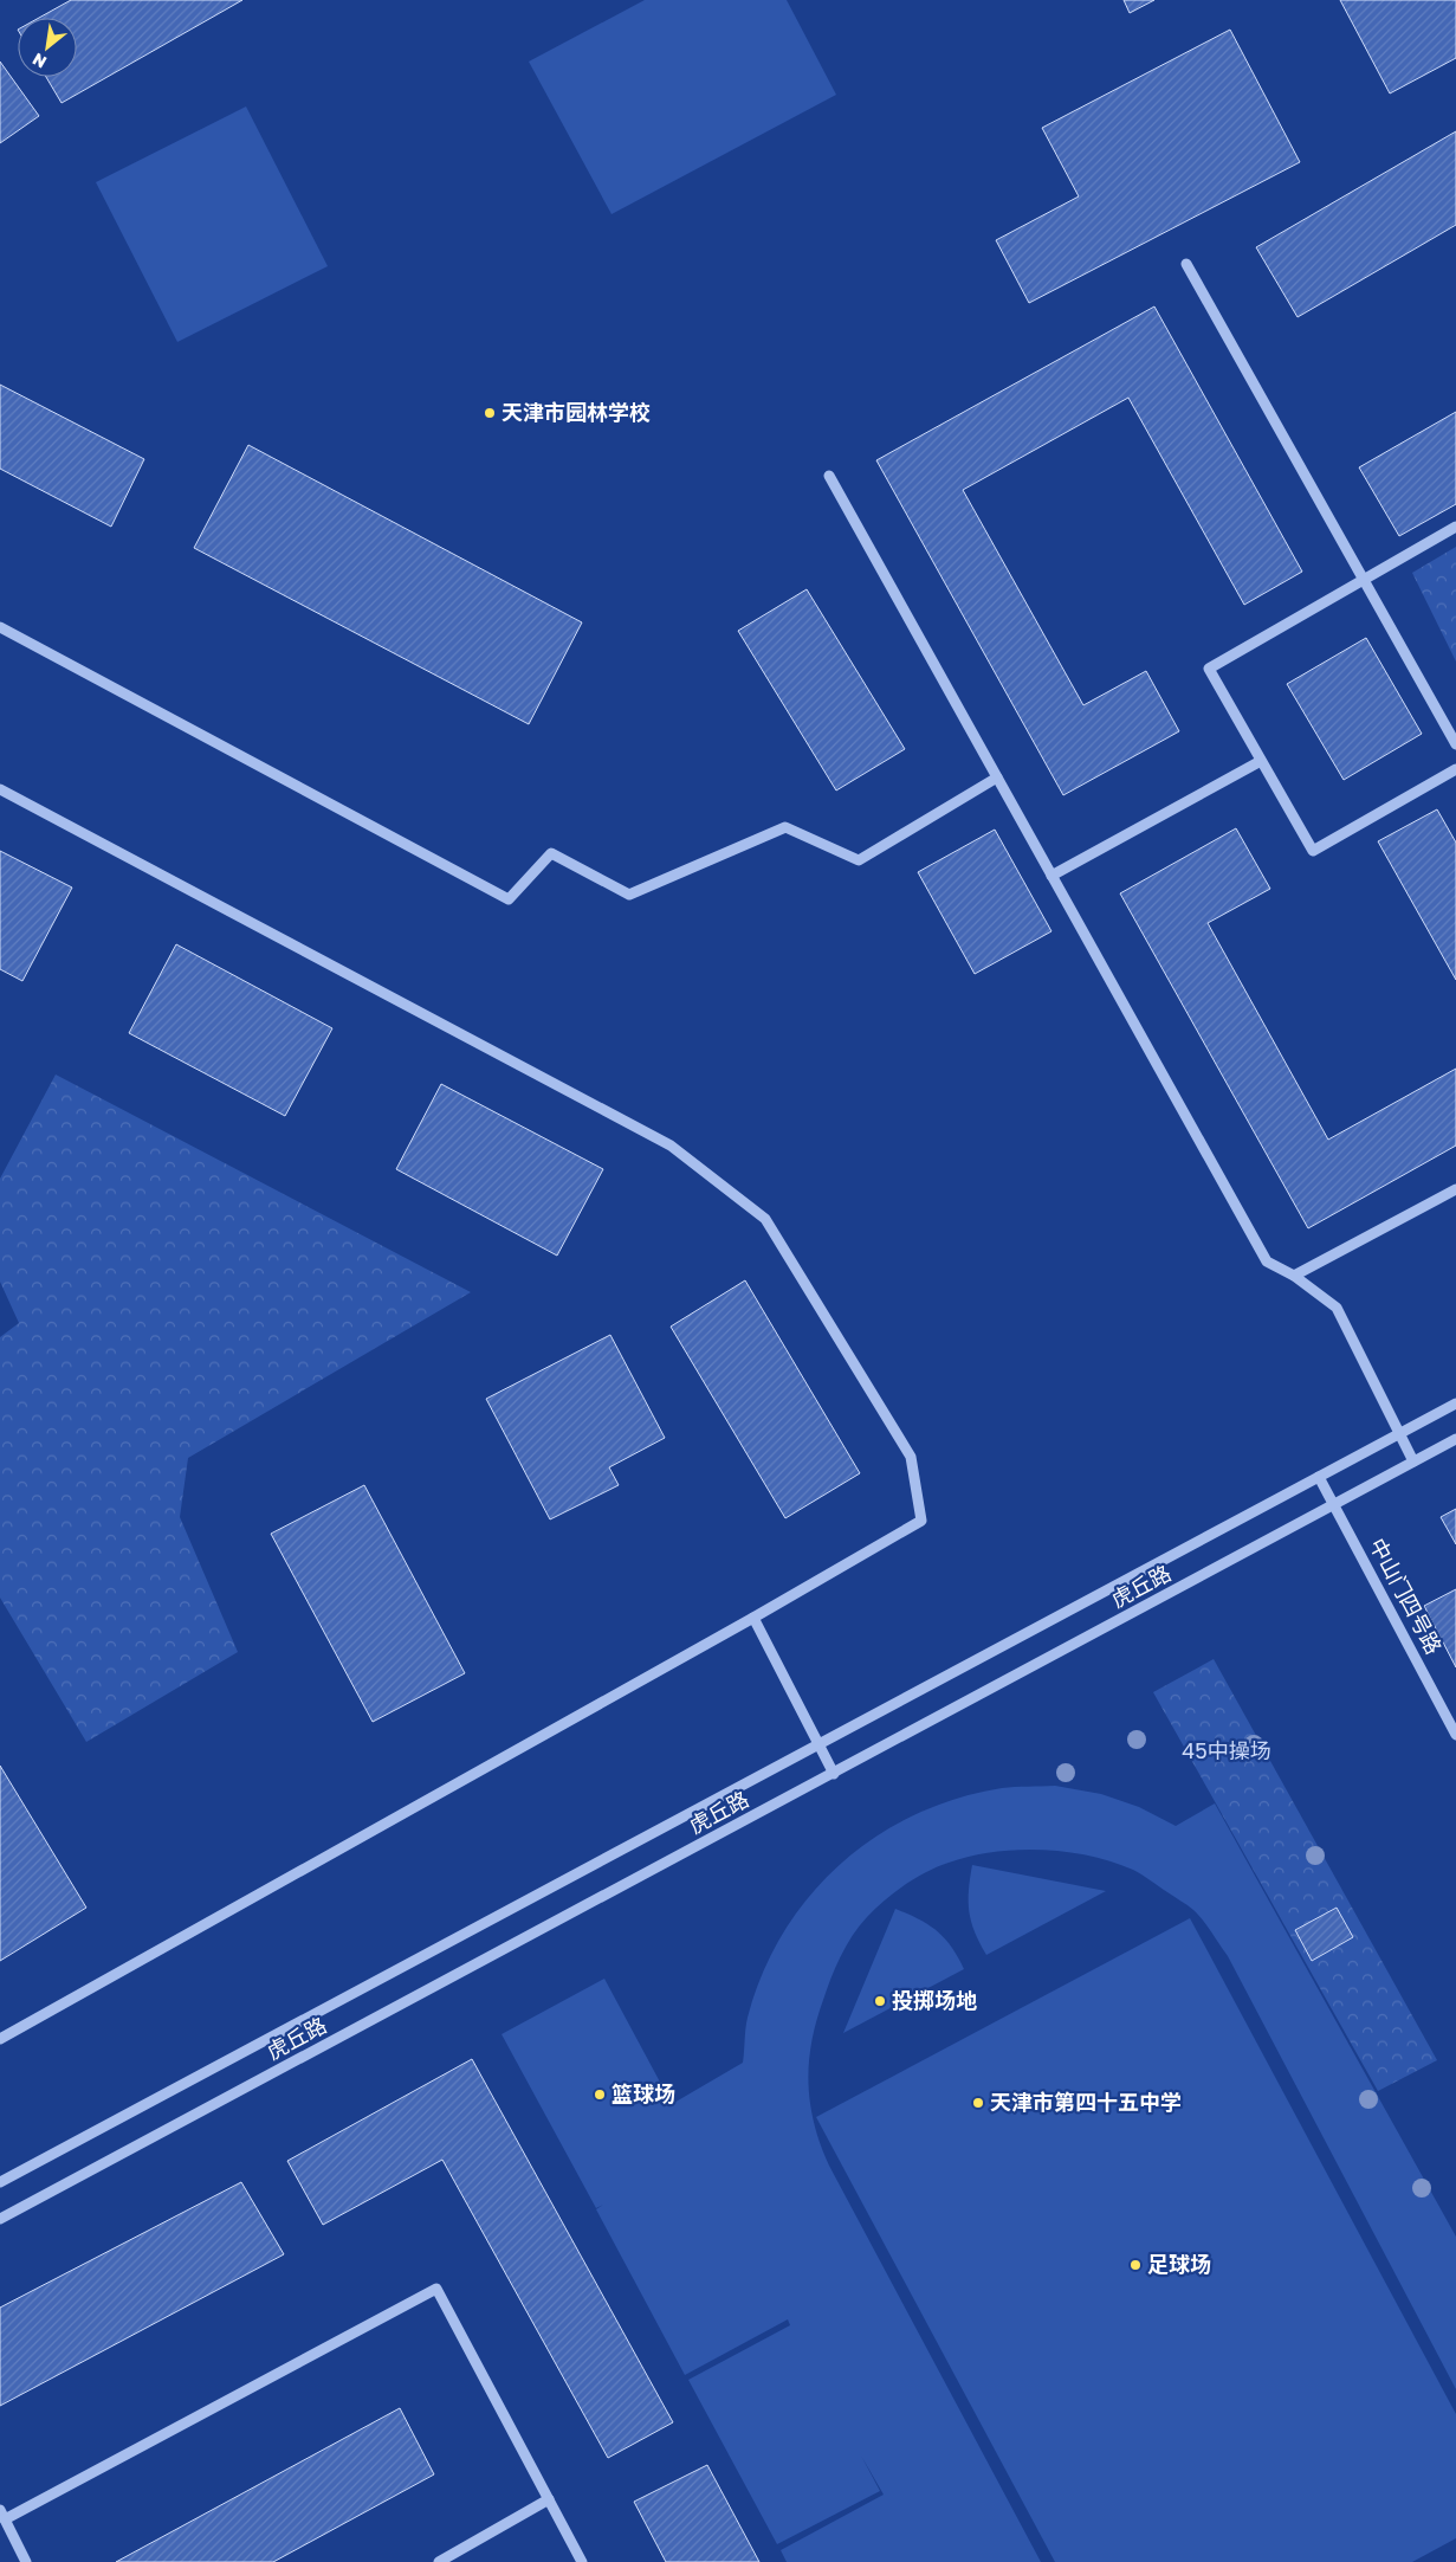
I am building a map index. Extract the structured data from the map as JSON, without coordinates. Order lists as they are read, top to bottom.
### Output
{
  "streets": {
    "street": ["虎丘路", "中山门四号路"]
  },
  "crossings": [
    ["虎丘路", "中山门四号路"]
  ],
  "parks": ["45中操场"],
  "places": [
    "天津市园林学校",
    "投掷场地",
    "篮球场",
    "天津市第四十五中学",
    "足球场"
  ],
  "north": "bottom left"
}
